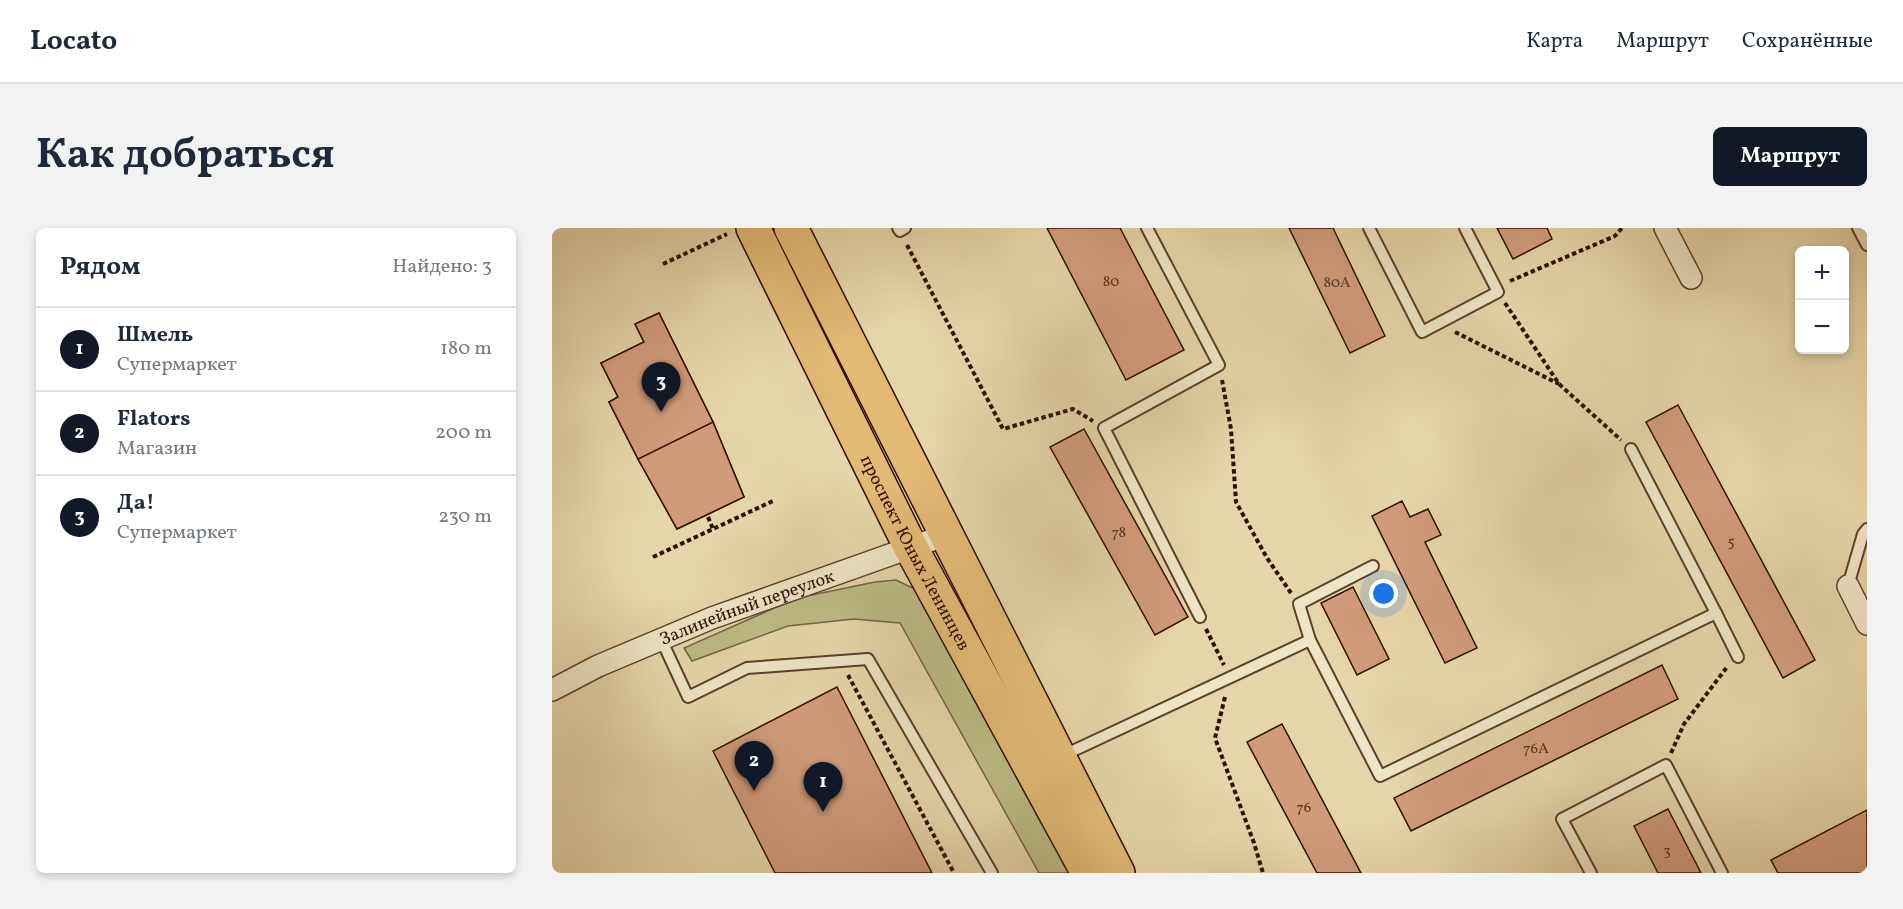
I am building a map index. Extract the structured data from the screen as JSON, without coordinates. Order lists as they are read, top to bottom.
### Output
{
  "streets": {
    "main road": ["проспект Юных Ленинцев"],
    "street": ["Залинейный переулок"]
  },
  "crossings": [
    ["проспект Юных Ленинцев", "Залинейный переулок"]
  ],
  "house_numbers": [
    "80",
    "80А",
    "78",
    "5",
    "76А",
    "76",
    "3"
  ],
  "page": {
    "header": "Locato",
    "nav": ["Карта", "Маршрут", "Сохранённые"],
    "title": "Как добраться",
    "buttons": "Маршрут",
    "heading": ["Рядом", "Найдено: 3"],
    "map_buttons": ["+", "−"],
    "list": [
      {
        "mark": "1",
        "name": "Шмель",
        "note": "Супермаркет",
        "value": "180 m"
      },
      {
        "mark": "2",
        "name": "Flators",
        "note": "Магазин",
        "value": "200 m"
      },
      {
        "mark": "3",
        "name": "Да!",
        "note": "Супермаркет",
        "value": "230 m"
      }
    ],
    "pins": ["3", "2", "1"]
  }
}
